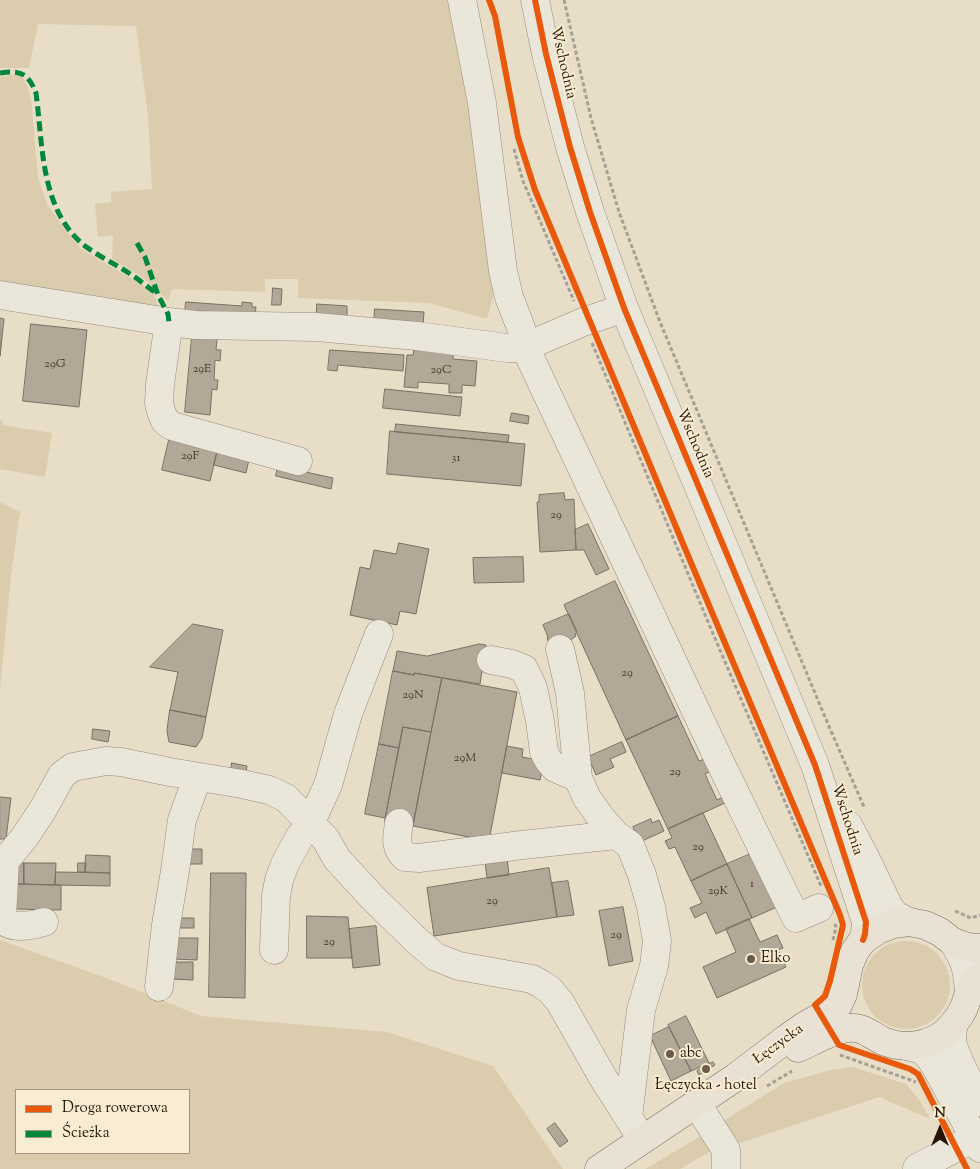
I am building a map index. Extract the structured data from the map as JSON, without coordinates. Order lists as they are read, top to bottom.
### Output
{
  "streets": {
    "main road": ["Łęczycka"],
    "street": ["Wschodnia"]
  },
  "crossings": [
    ["Wschodnia", "Łęczycka"]
  ],
  "places": ["Elko", "abc", "Łęczycka - hotel"],
  "house_numbers": [
    "29G",
    "29E",
    "29C",
    "29F",
    "31",
    "29",
    "29",
    "29N",
    "29M",
    "29",
    "29",
    "1",
    "29K",
    "29",
    "29",
    "29"
  ],
  "legend": ["Droga rowerowa", "Ścieżka"],
  "north": "top"
}
